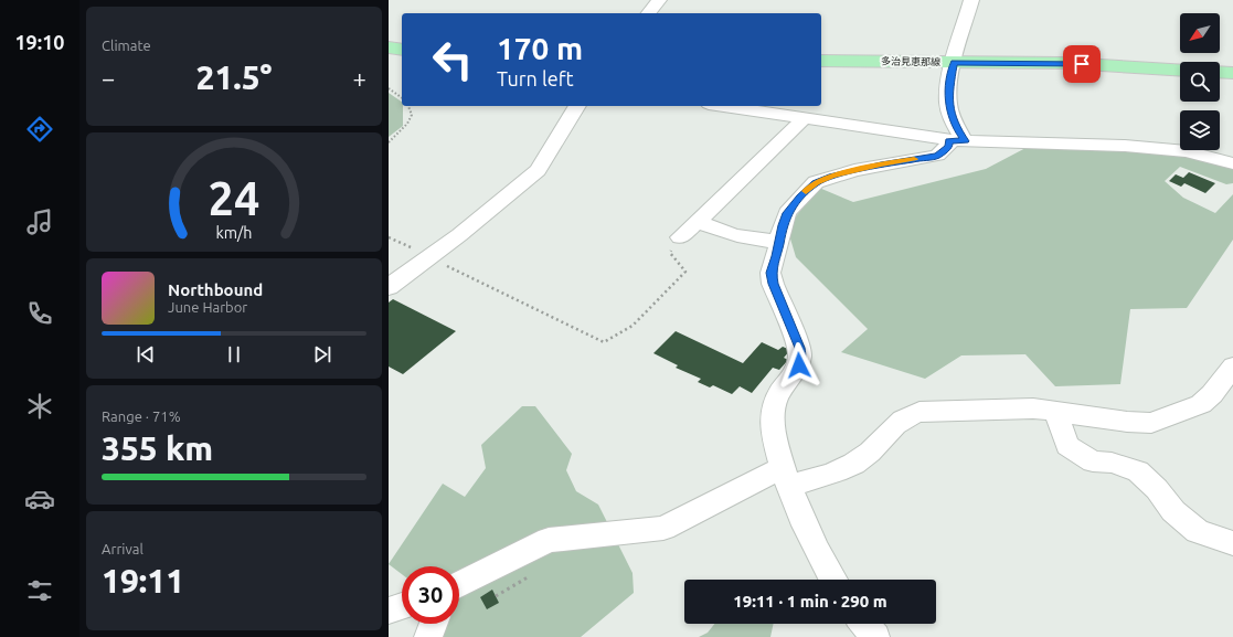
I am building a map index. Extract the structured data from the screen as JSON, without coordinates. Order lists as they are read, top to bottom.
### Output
{
  "streets": {
    "main road": ["多治見恵那線"]
  },
  "north": "bottom left",
  "page": {
    "tabs": "19:10",
    "tile": [
      "Climate",
      ["Range · 71%", "355 km"],
      ["Arrival", "19:11"]
    ],
    "turn": ["170 m", "Turn left"],
    "heat": ["−", "21.5°", "+"],
    "song": ["Northbound", "June Harbor"],
    "limit": "30",
    "trip": "19:11 · 1 min · 290 m",
    "gauge": ["24", "km/h"]
  }
}
